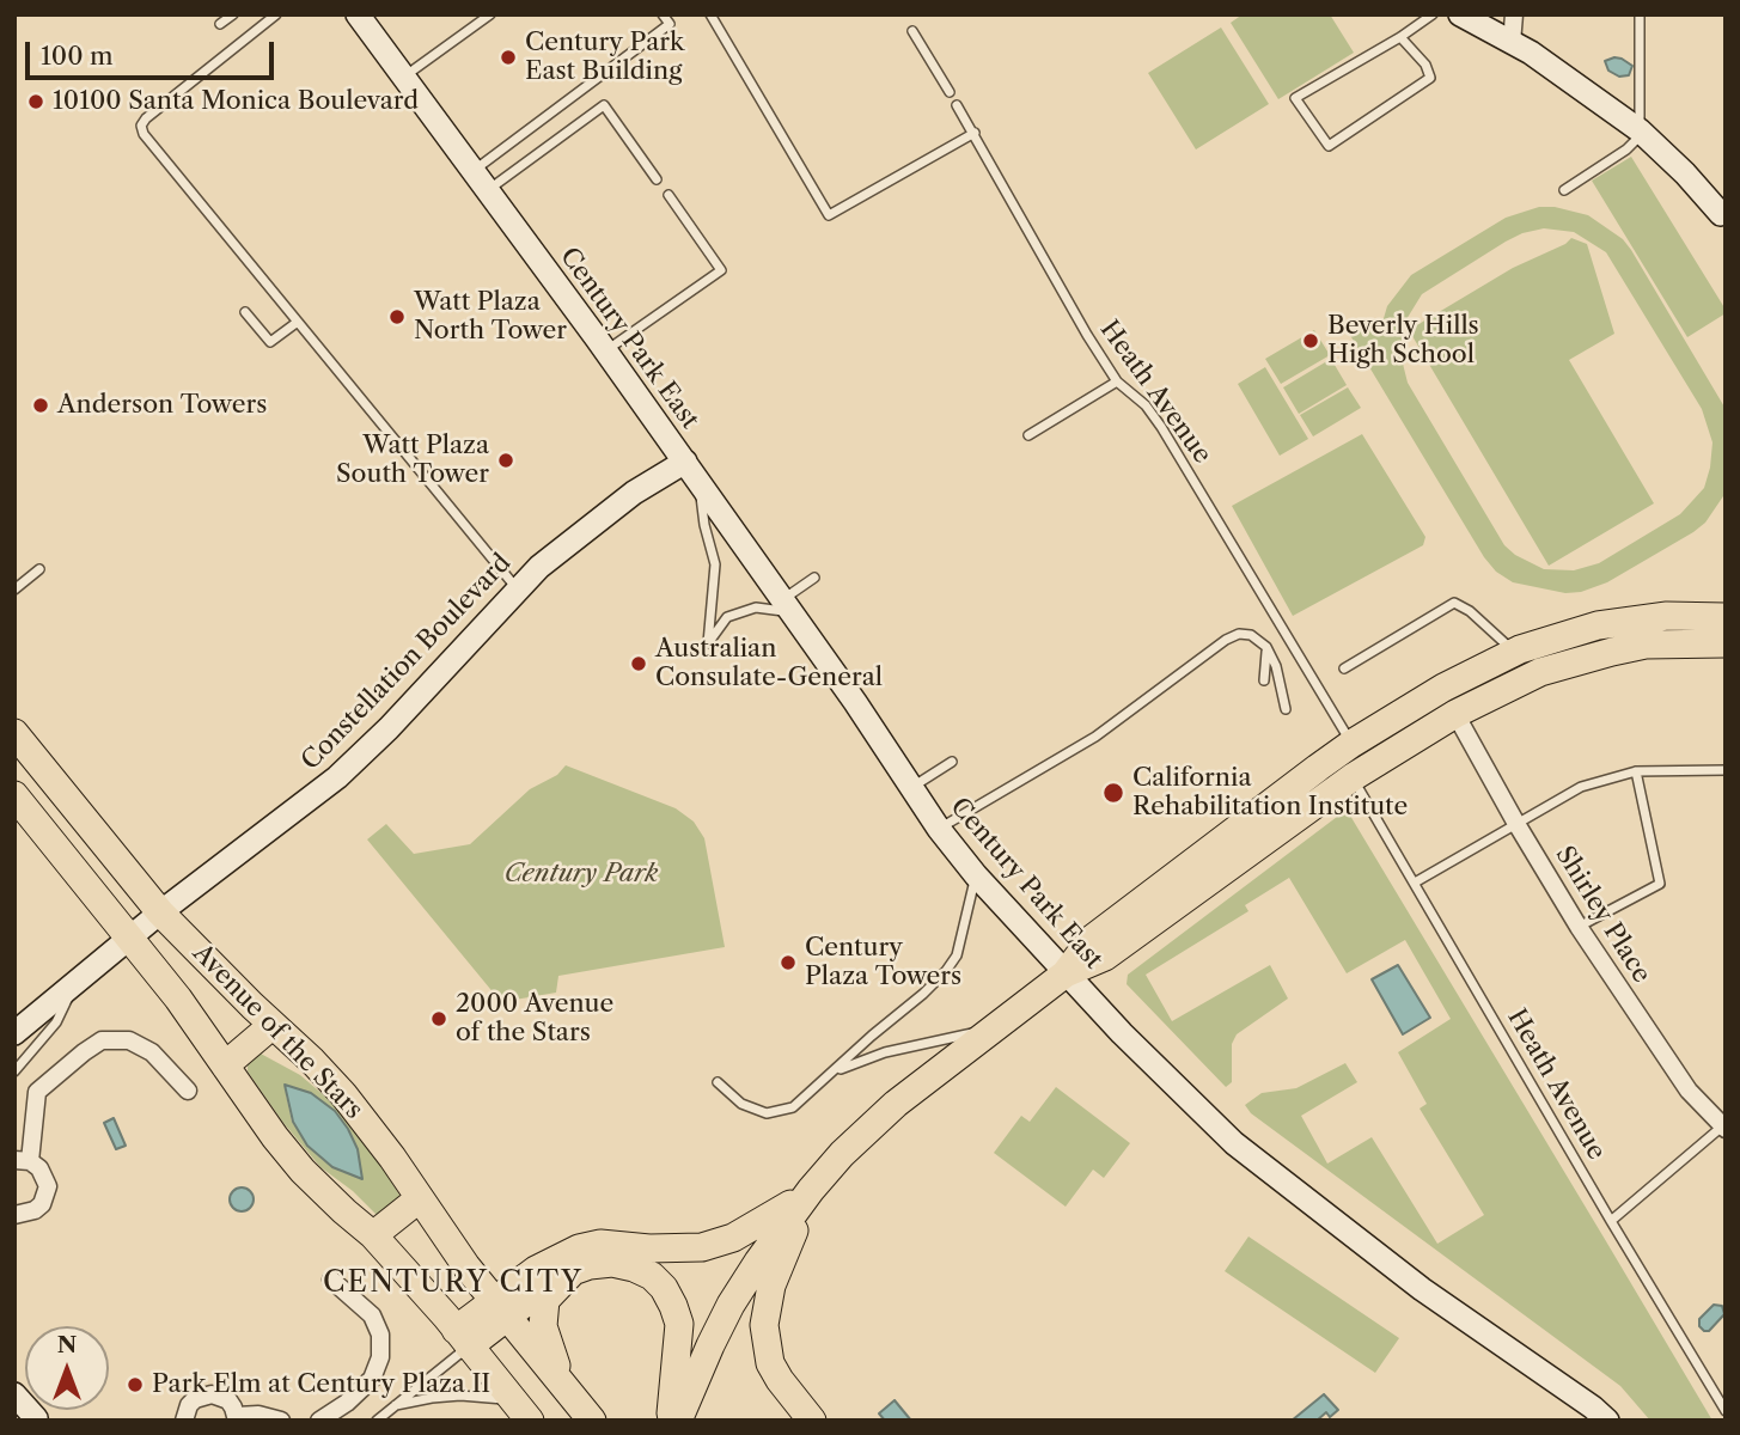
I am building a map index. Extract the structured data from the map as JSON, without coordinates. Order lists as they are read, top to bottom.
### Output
{
  "streets": {
    "main road": ["Century Park East", "Constellation Boulevard", "Avenue of the Stars"],
    "street": ["Shirley Place"],
    "lane": ["Heath Avenue"]
  },
  "crossings": [
    ["Century Park East", "Constellation Boulevard"],
    ["Constellation Boulevard", "Avenue of the Stars"]
  ],
  "districts": ["CENTURY CITY"],
  "parks": ["Century Park"],
  "places": [
    "Century Park East Building",
    "10100 Santa Monica Boulevard",
    "Watt Plaza North Tower",
    "Beverly Hills High School",
    "Anderson Towers",
    "Watt Plaza South Tower",
    "Australian Consulate-General",
    "California Rehabilitation Institute",
    "Century Plaza Towers",
    "2000 Avenue of the Stars",
    "Park Elm at Century Plaza II"
  ],
  "scale_bar": "100 m",
  "north": "top"
}
